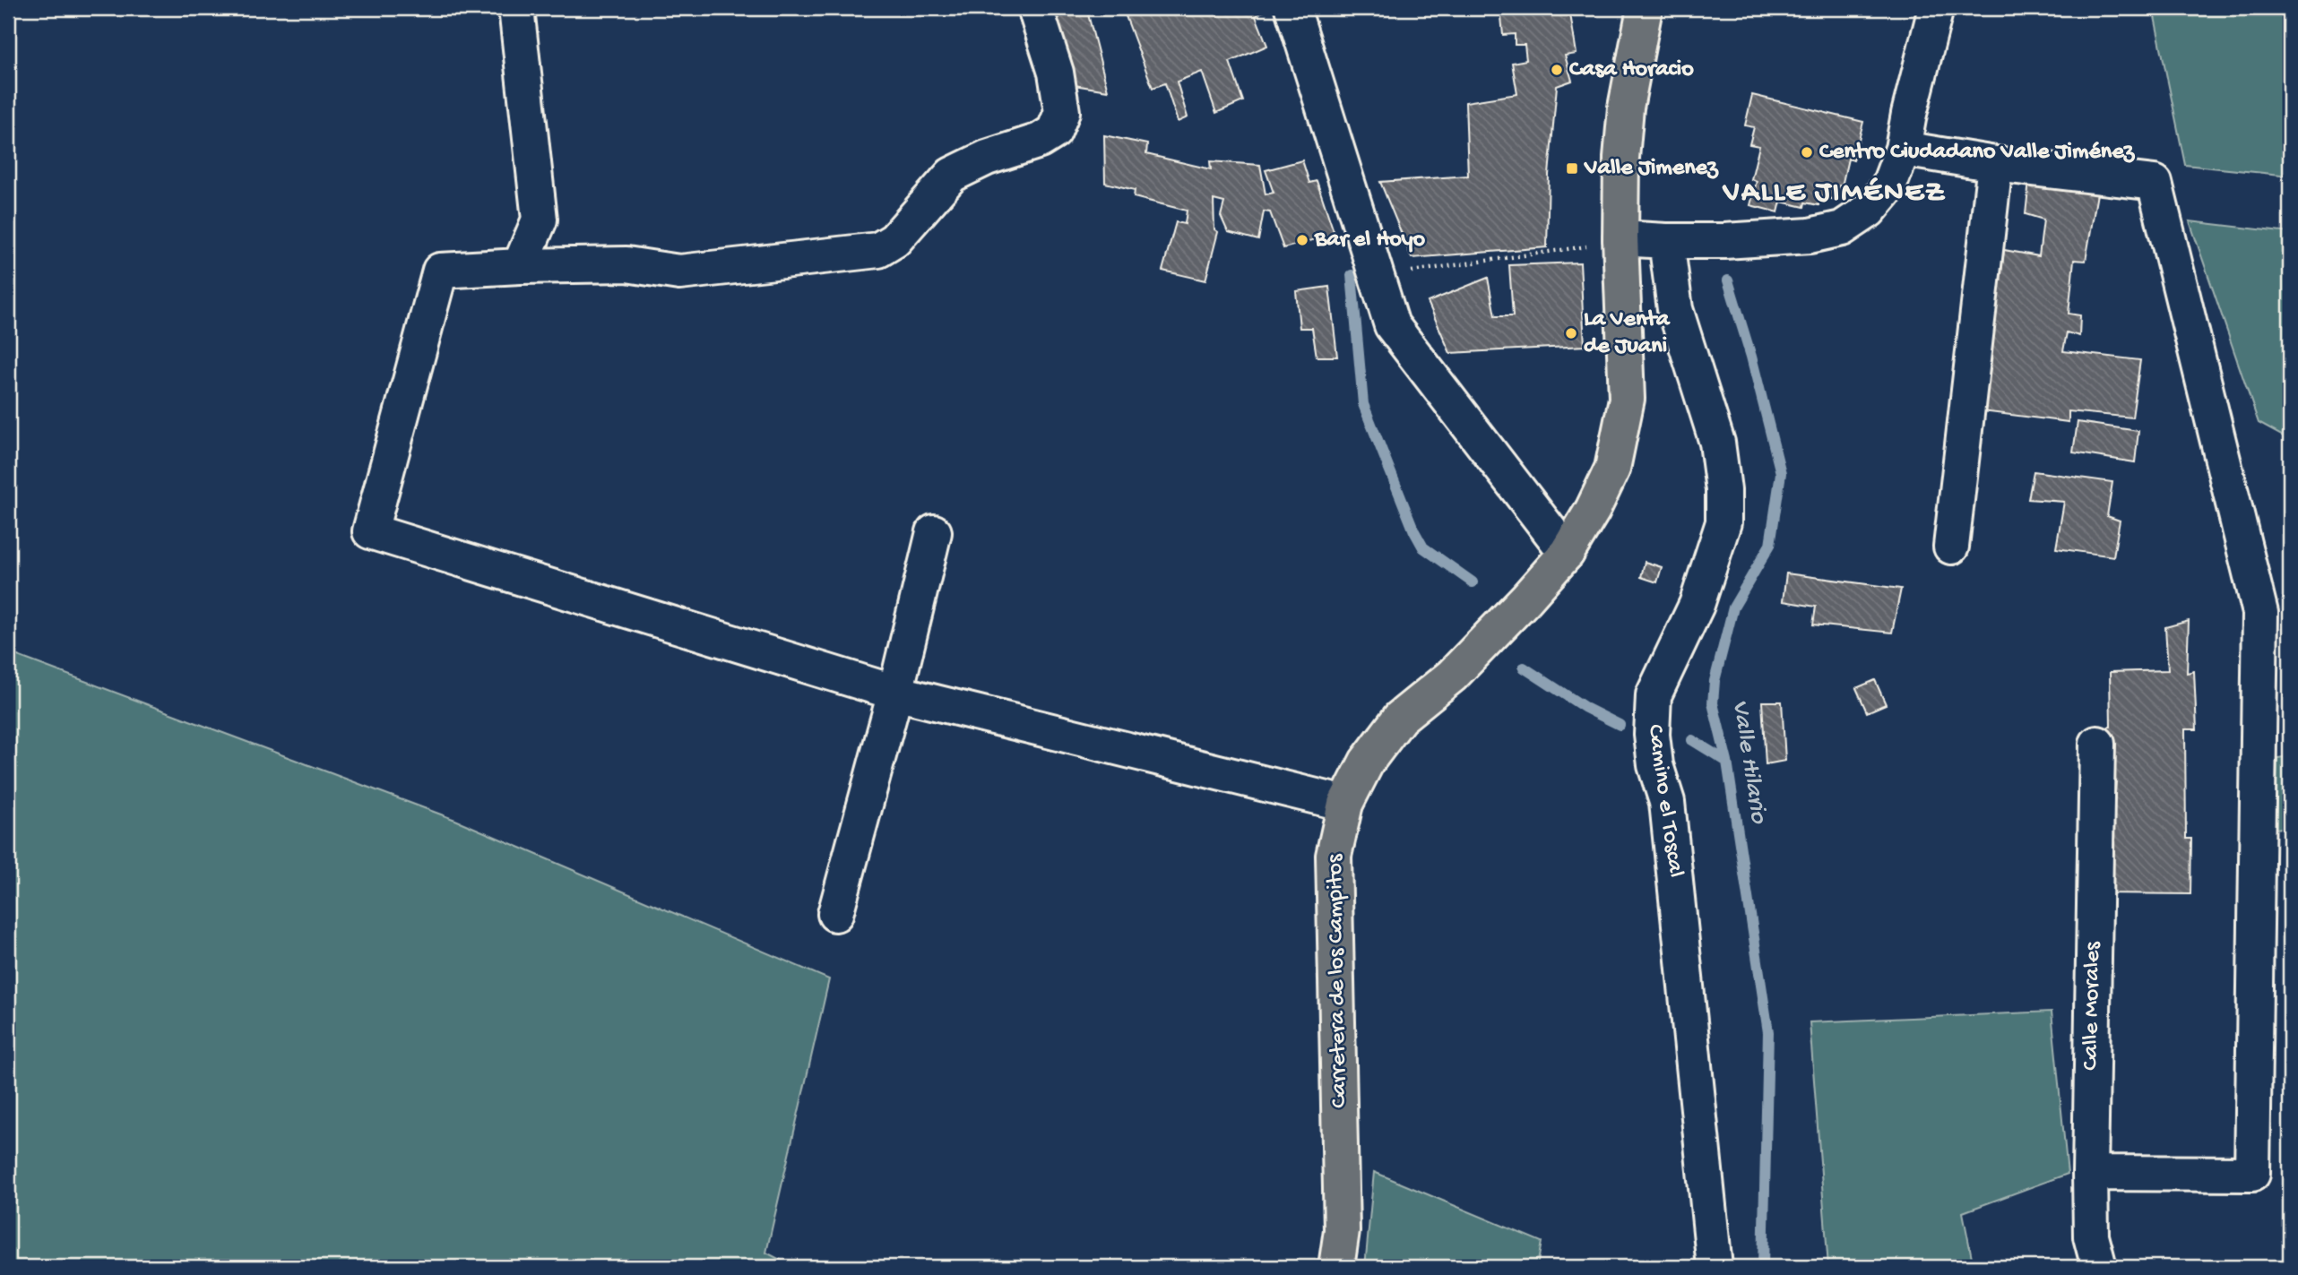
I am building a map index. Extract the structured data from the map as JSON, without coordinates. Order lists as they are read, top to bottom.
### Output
{
  "streets": {
    "main road": ["Carretera de los Campitos"],
    "street": ["Camino el Toscal", "Calle Morales"]
  },
  "districts": ["VALLE JIMÉNEZ"],
  "water": ["Valle Hilario"],
  "places": {
    "other": [
      "Casa Horacio",
      "Centro Ciudadano Valle Jiménez",
      "Bar el Hoyo",
      "La Venta de Juani"
    ],
    "transit": ["Valle Jimenez"]
  }
}
